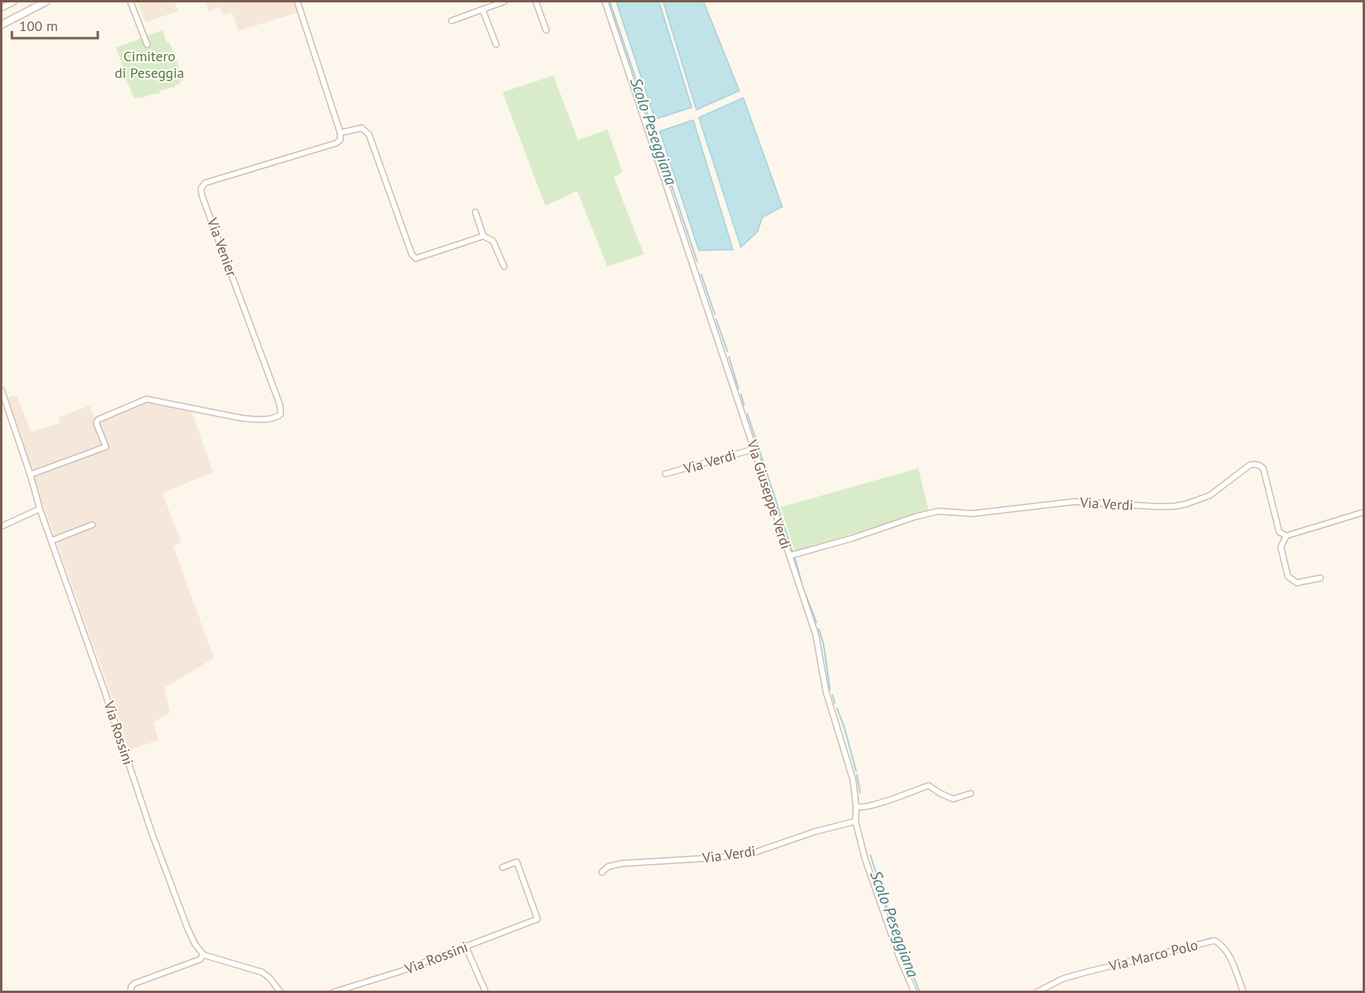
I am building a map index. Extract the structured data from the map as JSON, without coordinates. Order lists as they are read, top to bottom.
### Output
{
  "streets": {
    "street": [
      "Via Venier",
      "Via Verdi",
      "Via Giuseppe Verdi",
      "Via Rossini",
      "Via Marco Polo"
    ]
  },
  "crossings": [
    ["Via Venier", "Via Rossini"],
    ["Via Verdi", "Via Giuseppe Verdi"]
  ],
  "water": ["Scolo Peseggiana"],
  "parks": ["Cimitero di Peseggia"],
  "scale_bar": "100 m"
}
